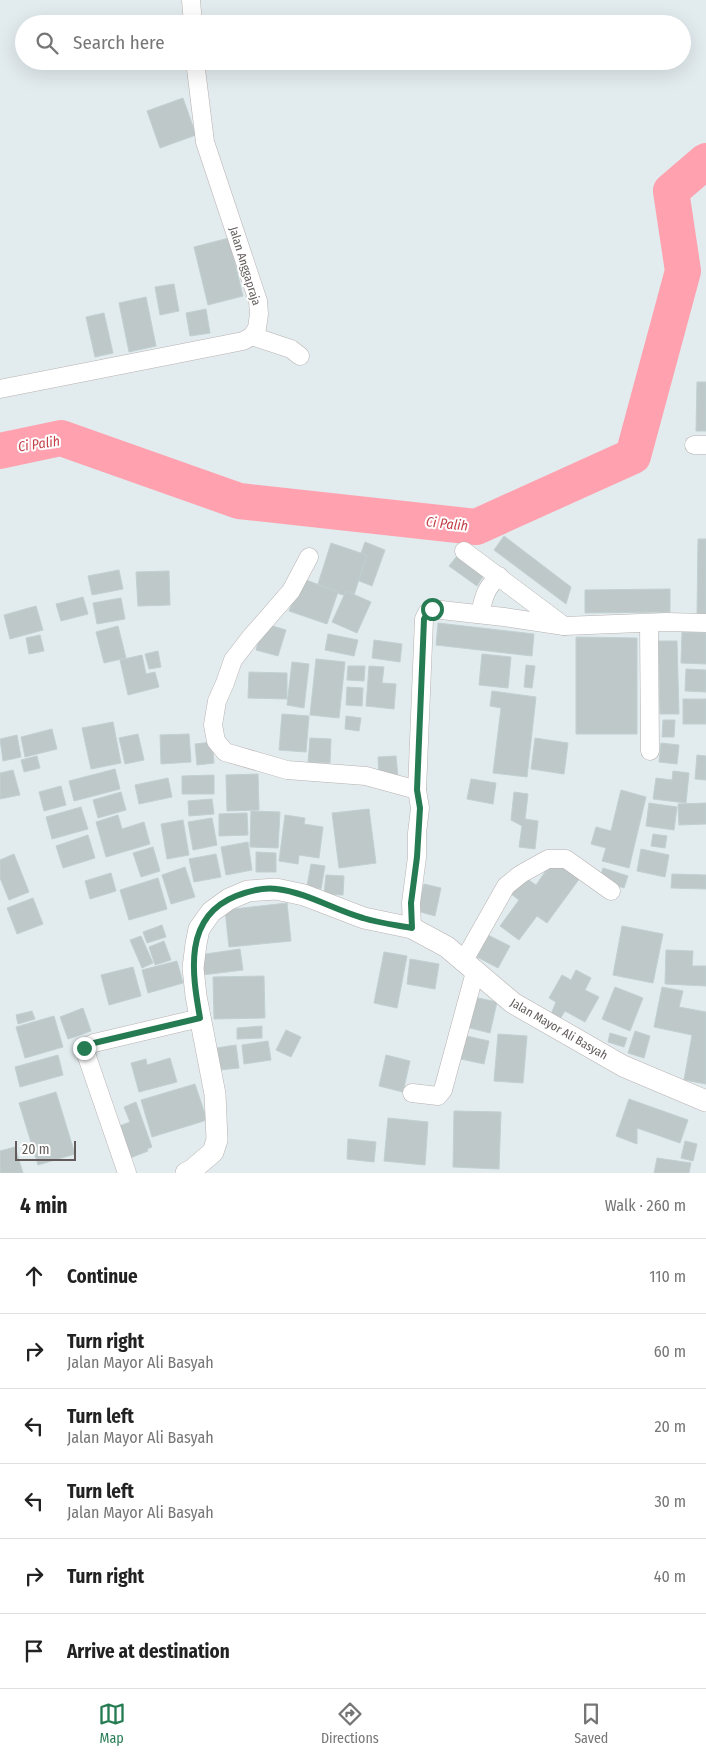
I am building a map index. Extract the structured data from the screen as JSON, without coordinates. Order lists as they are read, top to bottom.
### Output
{
  "streets": {
    "street": ["Jalan Anggapraja", "Jalan Mayor Ali Basyah"]
  },
  "water": ["Ci Palih"],
  "scale_bar": "20 m",
  "page": {
    "search": "Search here",
    "scale": "20 m",
    "heading": ["4 min", "Walk · 260 m"],
    "list": [
      ["Continue", "110 m"],
      ["Turn right", "Jalan Mayor Ali Basyah", "60 m"],
      ["Turn left", "Jalan Mayor Ali Basyah", "20 m"],
      ["Turn left", "Jalan Mayor Ali Basyah", "30 m"],
      ["Turn right", "40 m"],
      "Arrive at destination"
    ],
    "nav": ["Map", "Directions", "Saved"]
  }
}
